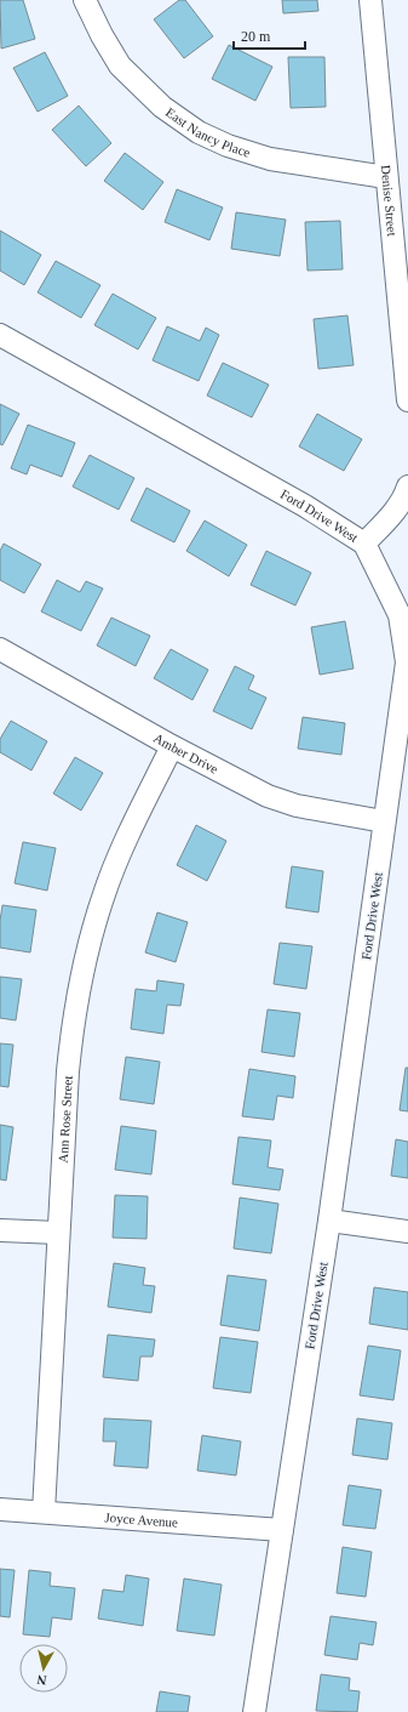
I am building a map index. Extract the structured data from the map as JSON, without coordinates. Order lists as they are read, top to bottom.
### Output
{
  "streets": {
    "street": [
      "East Nancy Place",
      "Denise Street",
      "Ford Drive West",
      "Amber Drive",
      "Ann Rose Street",
      "Joyce Avenue"
    ]
  },
  "crossings": [
    ["East Nancy Place", "Denise Street"],
    ["Ford Drive West", "Amber Drive"],
    ["Ford Drive West", "Joyce Avenue"],
    ["Amber Drive", "Ann Rose Street"],
    ["Ann Rose Street", "Joyce Avenue"]
  ],
  "scale_bar": "20 m",
  "north": "bottom"
}
